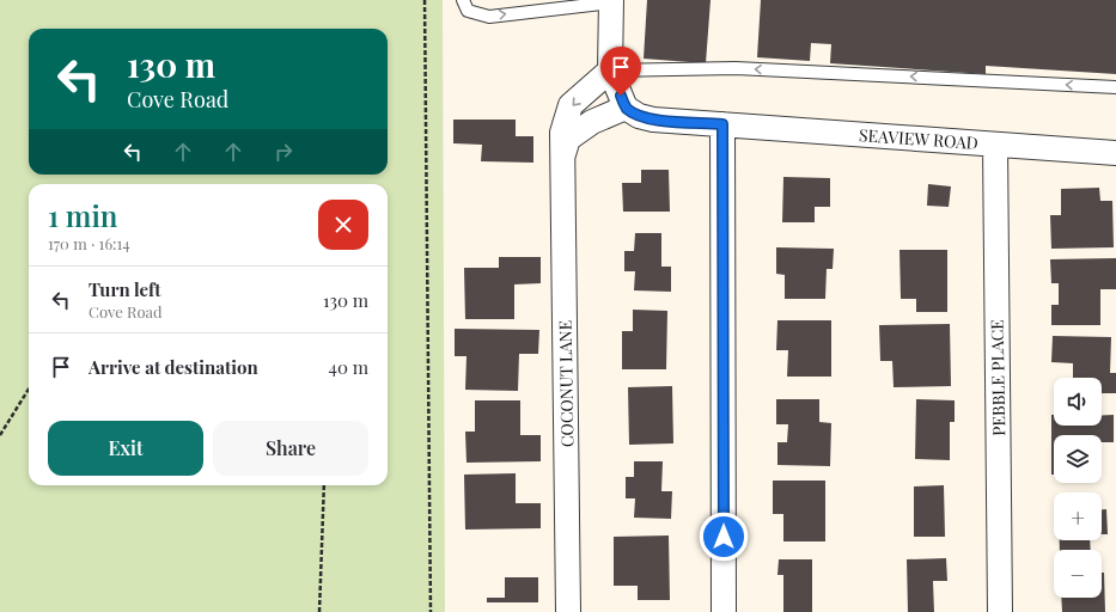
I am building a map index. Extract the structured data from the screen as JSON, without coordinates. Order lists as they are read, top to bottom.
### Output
{
  "streets": {
    "street": ["SEAVIEW ROAD", "PEBBLE PLACE", "COCONUT LANE"]
  },
  "crossings": [
    ["SEAVIEW ROAD", "PEBBLE PLACE"],
    ["SEAVIEW ROAD", "COCONUT LANE"]
  ],
  "page": {
    "turn": ["130 m", "Cove Road"],
    "heading": ["1 min", "170 m · 16:14"],
    "list": [
      {
        "name": "Turn left",
        "note": "Cove Road",
        "value": "130 m"
      },
      {
        "name": "Arrive at destination",
        "value": "40 m"
      }
    ],
    "map_buttons": ["+", "−"],
    "buttons": ["Exit", "Share"]
  }
}
